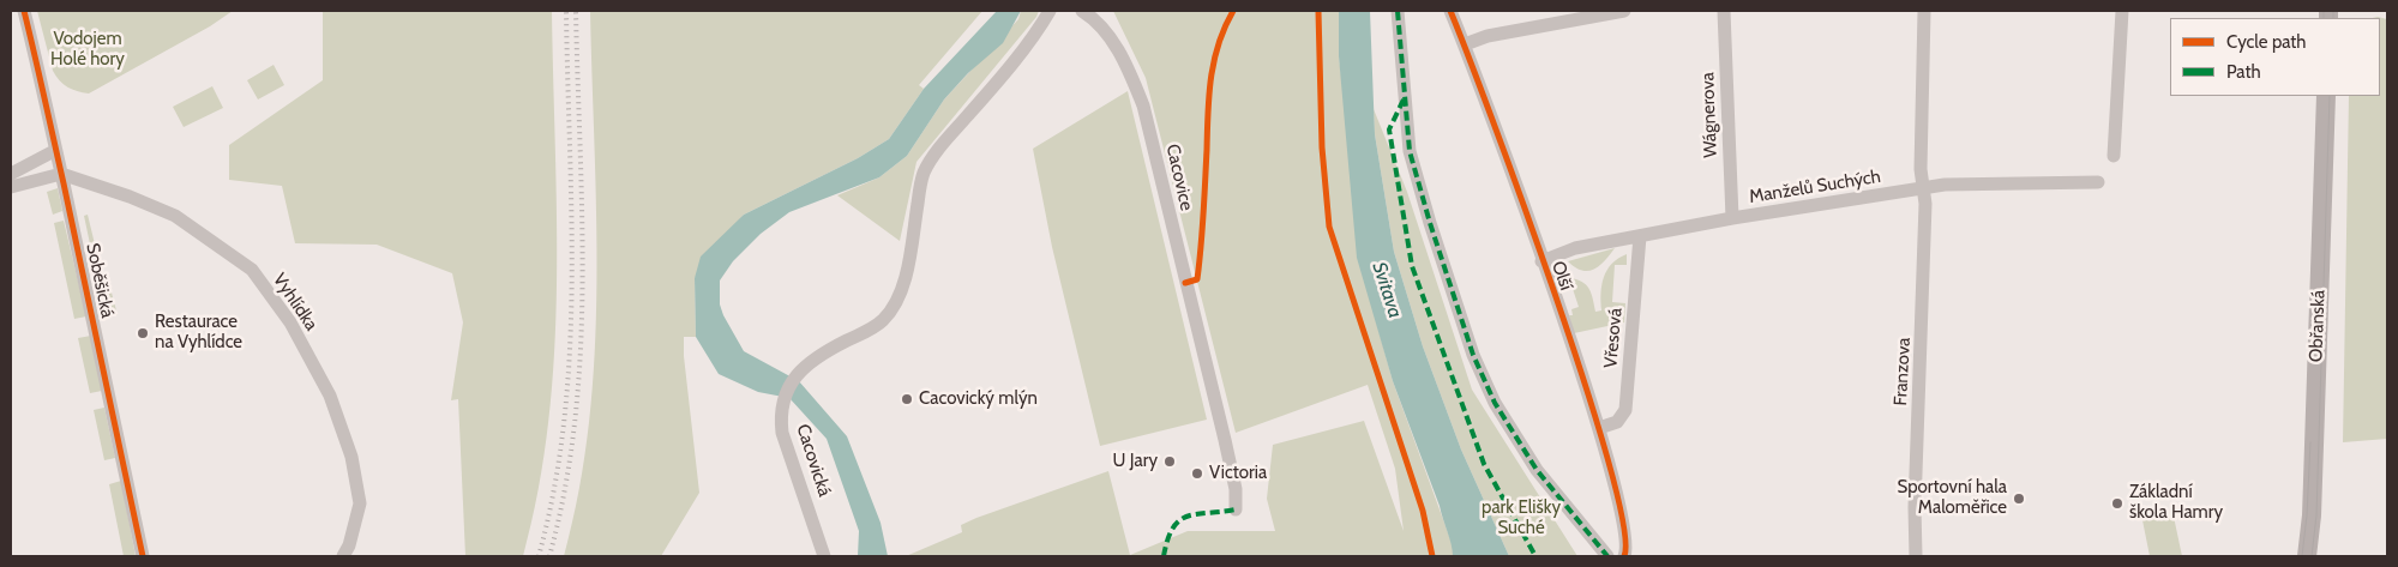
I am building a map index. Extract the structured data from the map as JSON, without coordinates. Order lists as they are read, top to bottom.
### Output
{
  "streets": {
    "main road": ["Obřanská"],
    "street": [
      "Wágnerova",
      "Cacovice",
      "Manželů Suchých",
      "Olší",
      "Soběšická",
      "Vyhlídka",
      "Vřesová",
      "Franzova",
      "Cacovická"
    ]
  },
  "crossings": [
    ["Wágnerova", "Manželů Suchých"],
    ["Manželů Suchých", "Olší"],
    ["Manželů Suchých", "Vřesová"],
    ["Manželů Suchých", "Franzova"],
    ["Olší", "Vřesová"],
    ["Soběšická", "Vyhlídka"]
  ],
  "water": ["Svitava"],
  "parks": ["Vodojem Holé hory", "park Elišky Suché"],
  "places": [
    "Restaurace na Vyhlídce",
    "Cacovický mlýn",
    "U Jary",
    "Victoria",
    "Sportovní hala Maloměřice",
    "Základní škola Hamry"
  ],
  "legend": ["Cycle path", "Path"]
}
